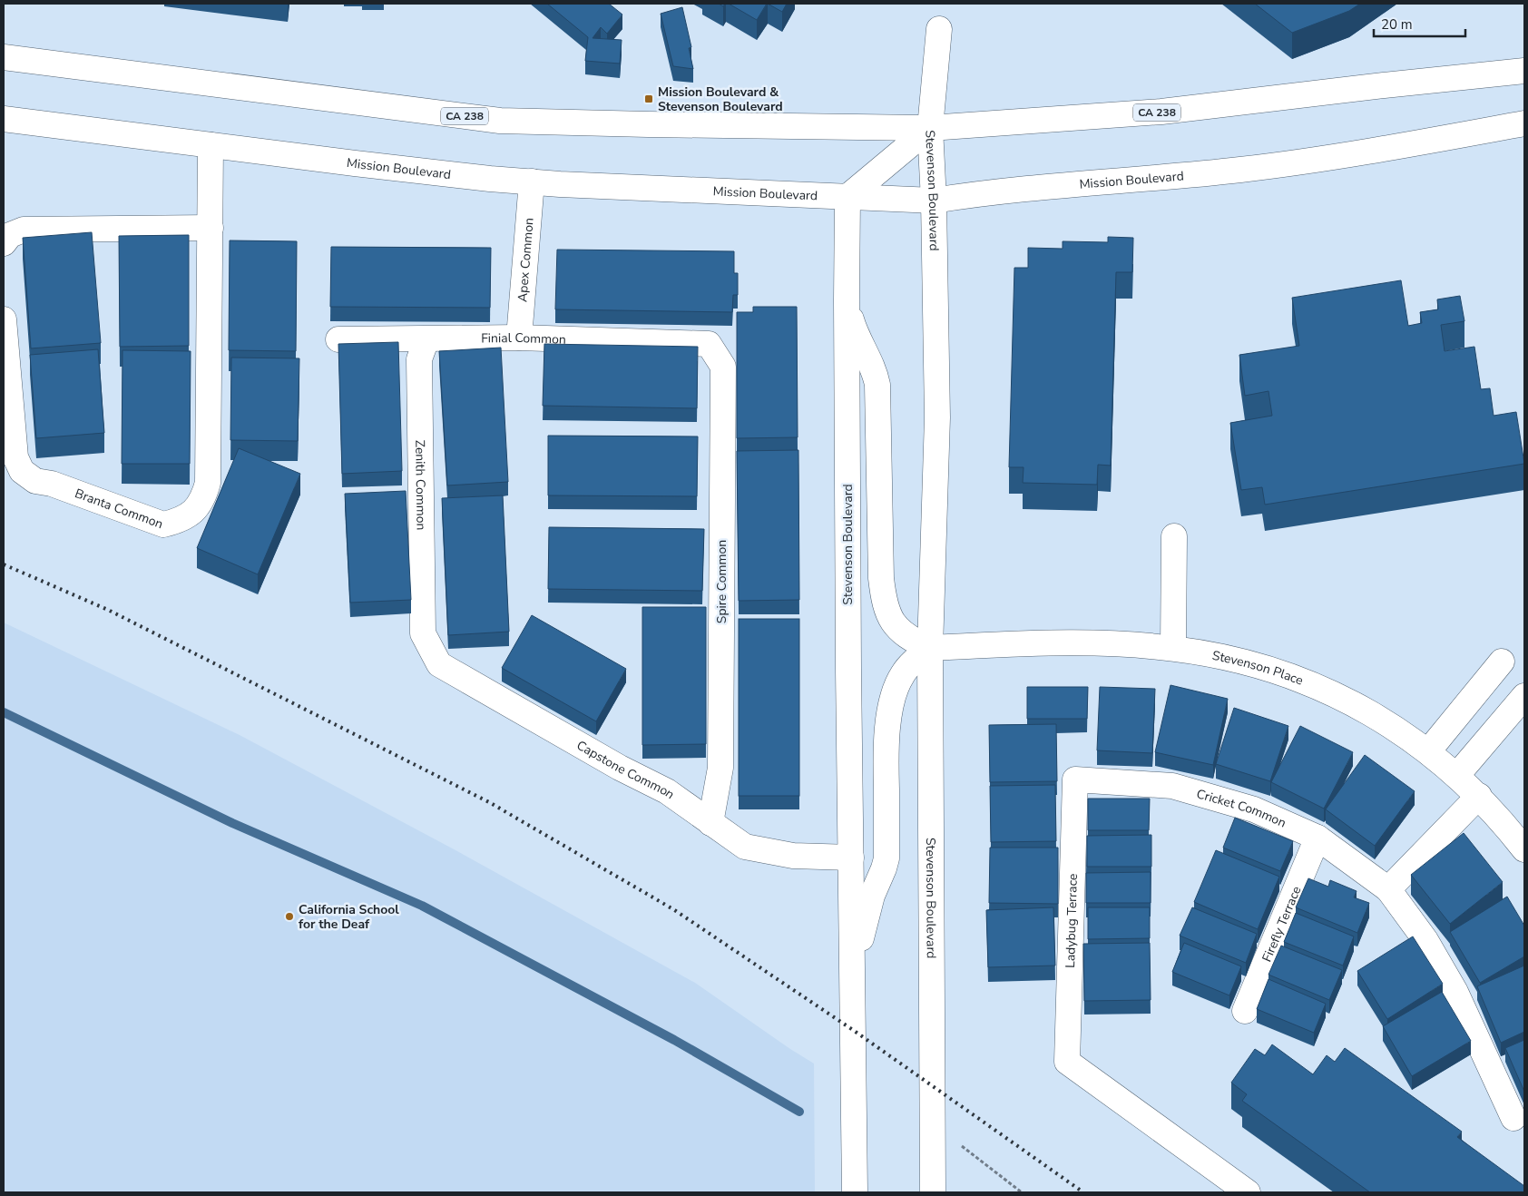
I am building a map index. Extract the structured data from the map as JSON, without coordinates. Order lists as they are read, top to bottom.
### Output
{
  "streets": {
    "main road": [
      "CA 238",
      "Mission Boulevard",
      "Stevenson Boulevard",
      "Apex Common",
      "Finial Common",
      "Zenith Common",
      "Branta Common",
      "Spire Common",
      "Stevenson Place",
      "Capstone Common",
      "Cricket Common",
      "Ladybug Terrace",
      "Firefly Terrace"
    ]
  },
  "crossings": [
    ["CA 238", "Stevenson Boulevard"],
    ["Mission Boulevard", "Stevenson Boulevard"],
    ["Mission Boulevard", "Apex Common"],
    ["Mission Boulevard", "Branta Common"],
    ["Stevenson Boulevard", "Stevenson Place"],
    ["Stevenson Boulevard", "Capstone Common"],
    ["Apex Common", "Finial Common"],
    ["Finial Common", "Zenith Common"],
    ["Finial Common", "Spire Common"],
    ["Zenith Common", "Capstone Common"],
    ["Spire Common", "Capstone Common"],
    ["Cricket Common", "Ladybug Terrace"],
    ["Cricket Common", "Firefly Terrace"]
  ],
  "places": {
    "transit": ["Mission Boulevard & Stevenson Boulevard"],
    "other": ["California School for the Deaf"]
  },
  "scale_bar": "20 m"
}
